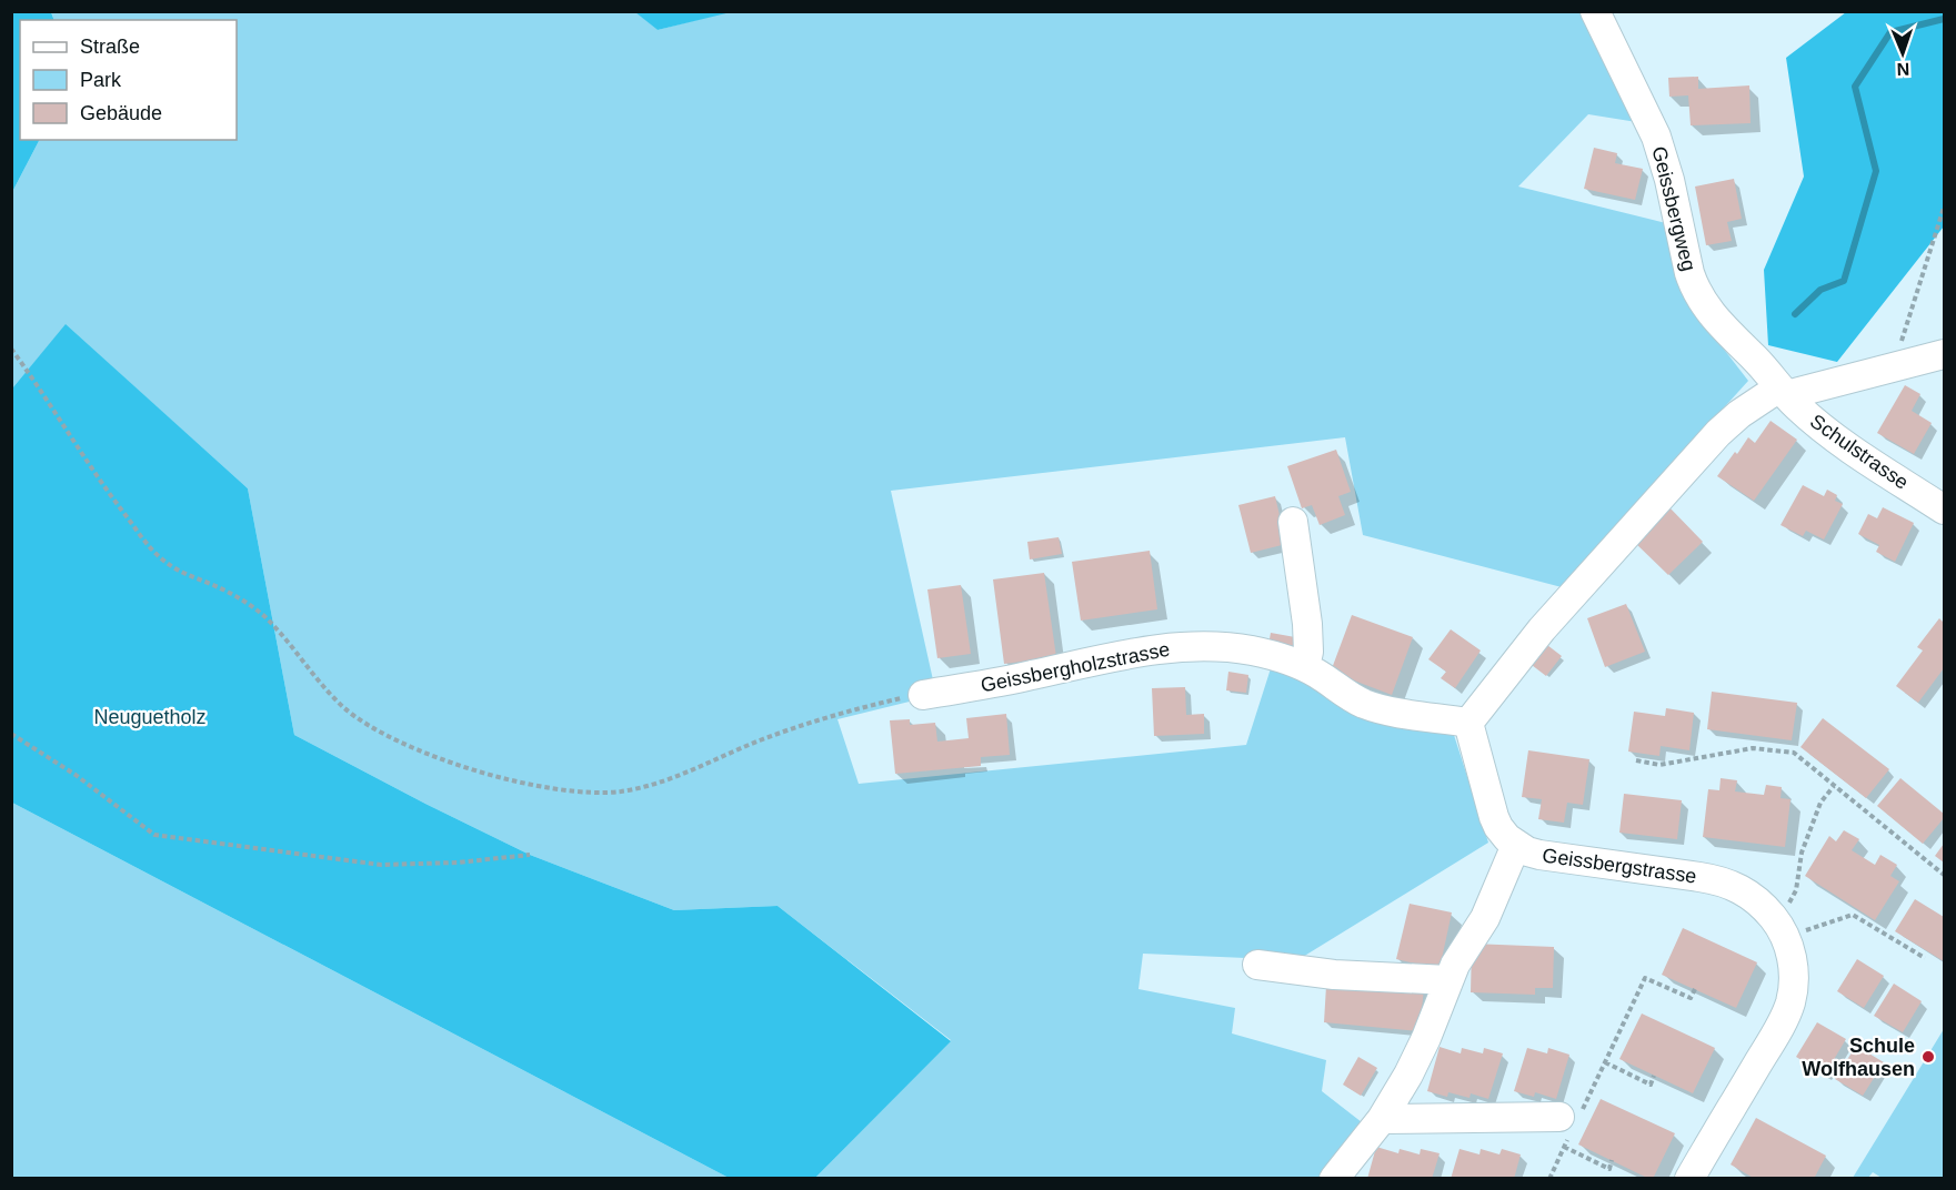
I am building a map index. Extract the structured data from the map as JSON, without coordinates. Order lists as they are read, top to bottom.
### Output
{
  "streets": {
    "street": [
      "Geissbergweg",
      "Schulstrasse",
      "Geissbergholzstrasse",
      "Geissbergstrasse"
    ]
  },
  "crossings": [
    ["Geissbergweg", "Schulstrasse"],
    ["Geissbergholzstrasse", "Geissbergstrasse"]
  ],
  "parks": ["Neuguetholz"],
  "places": ["Schule Wolfhausen"],
  "legend": ["Straße", "Park", "Gebäude"],
  "north": "bottom"
}
